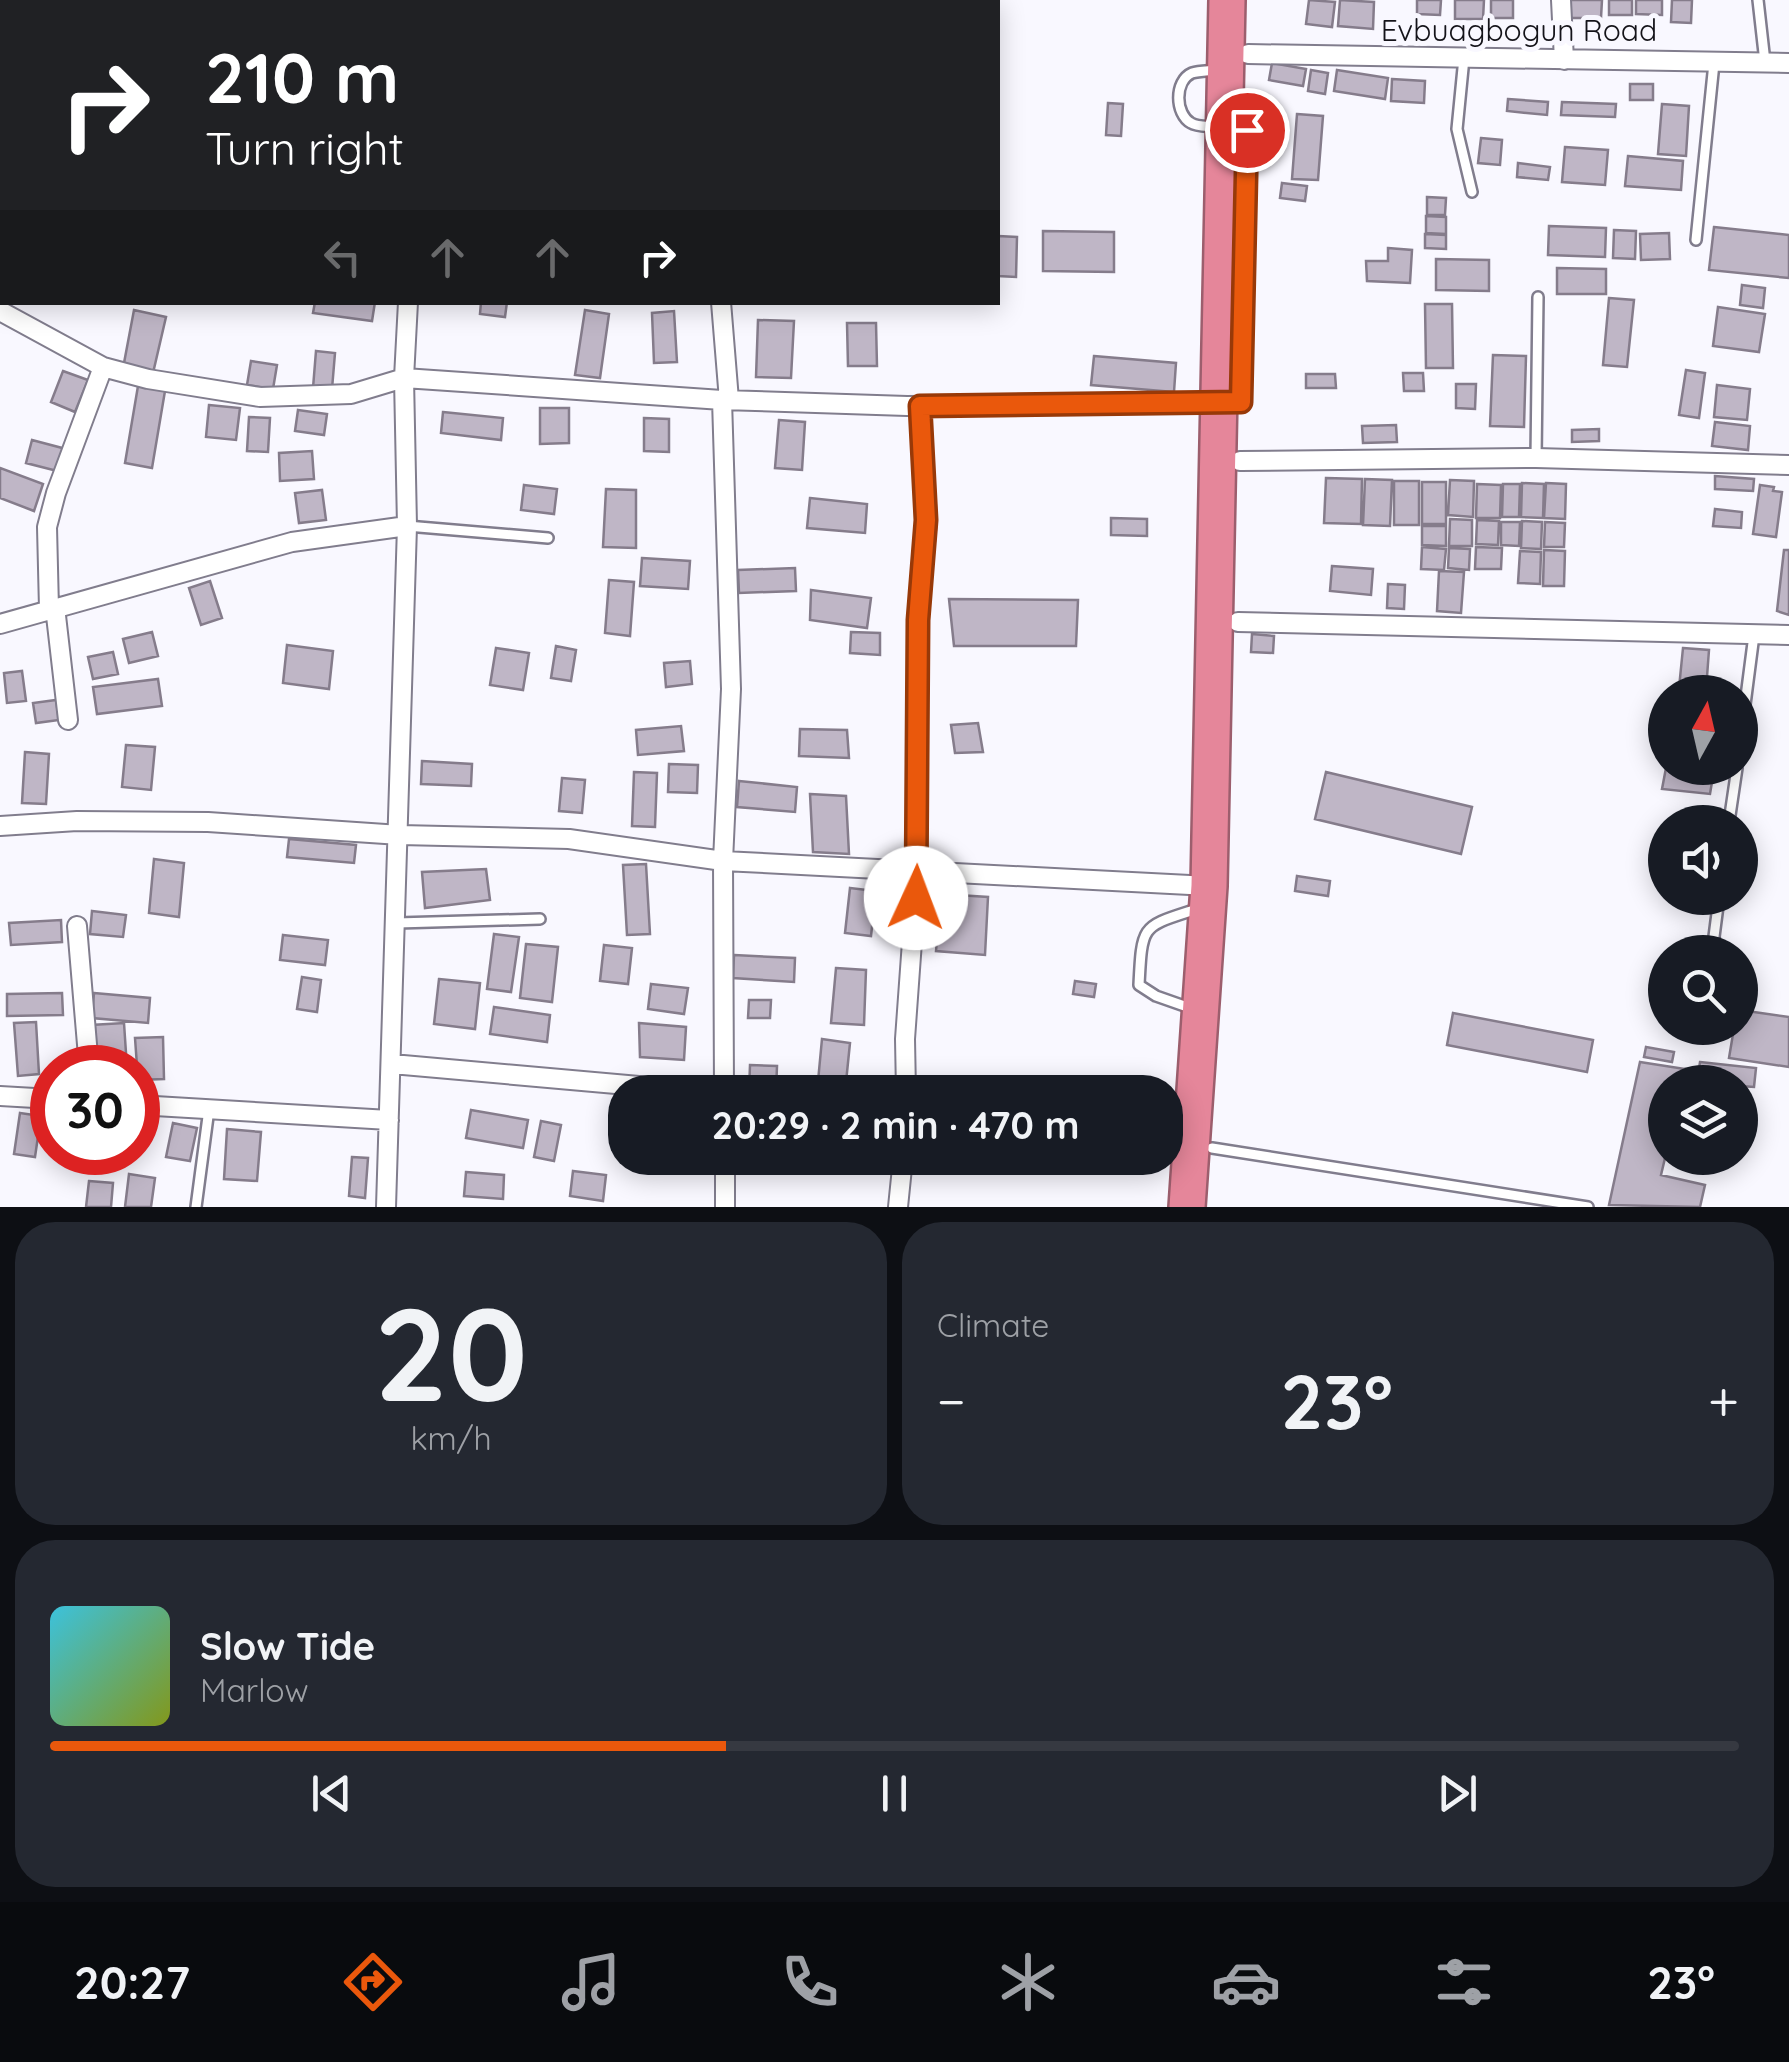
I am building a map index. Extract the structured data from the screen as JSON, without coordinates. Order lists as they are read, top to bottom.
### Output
{
  "streets": {
    "street": ["Evbuagbogun Road"]
  },
  "north": "top",
  "page": {
    "turn": ["210 m", "Turn right"],
    "limit": "30",
    "trip": "20:29 · 2 min · 470 m",
    "tile": [
      ["20", "km/h"],
      "Climate"
    ],
    "heat": ["−", "23°", "+"],
    "song": ["Slow Tide", "Marlow"],
    "tabs": ["20:27", "23°"]
  }
}
